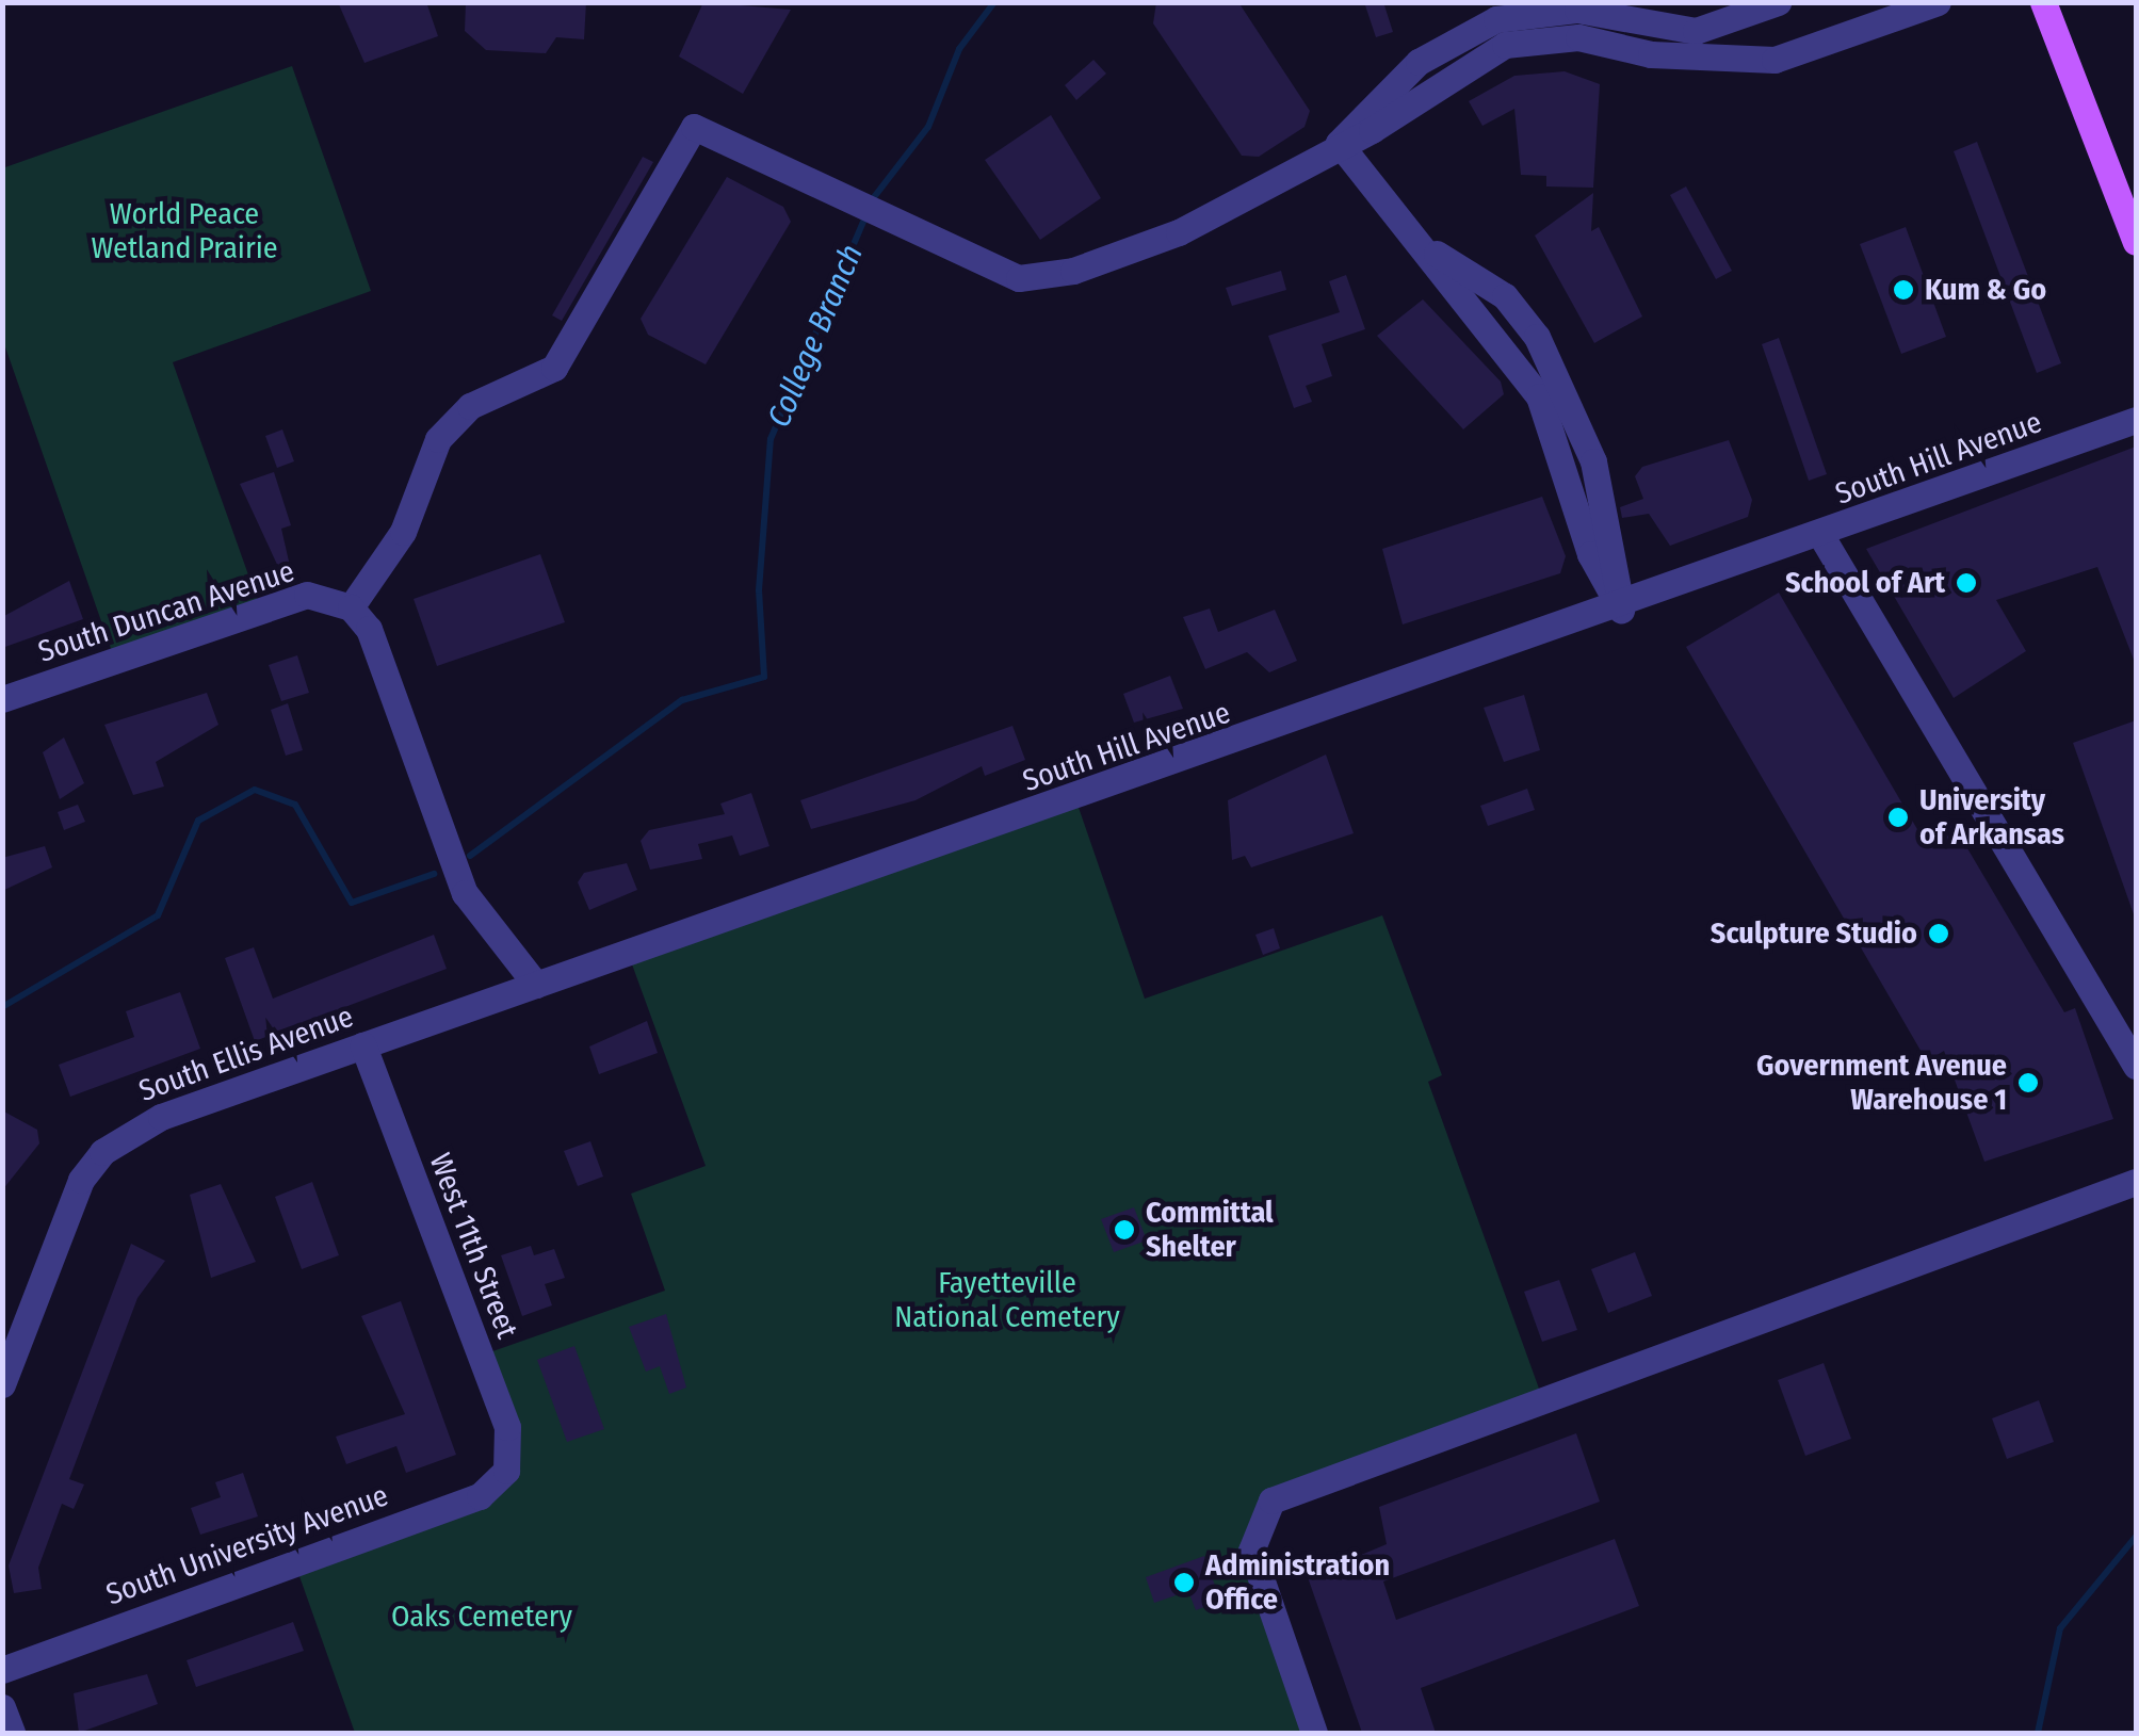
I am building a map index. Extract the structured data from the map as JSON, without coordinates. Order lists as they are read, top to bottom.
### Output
{
  "streets": {
    "street": [
      "South Hill Avenue",
      "South Duncan Avenue",
      "South Ellis Avenue",
      "West 11th Street",
      "South University Avenue"
    ]
  },
  "crossings": [
    ["South Hill Avenue", "South Ellis Avenue"],
    ["South Ellis Avenue", "West 11th Street"],
    ["West 11th Street", "South University Avenue"]
  ],
  "water": ["College Branch"],
  "parks": ["World Peace Wetland Prairie", "Fayetteville National Cemetery", "Oaks Cemetery"],
  "places": [
    "Kum & Go",
    "School of Art",
    "University of Arkansas",
    "Sculpture Studio",
    "Government Avenue Warehouse 1",
    "Committal Shelter",
    "Administration Office"
  ]
}
